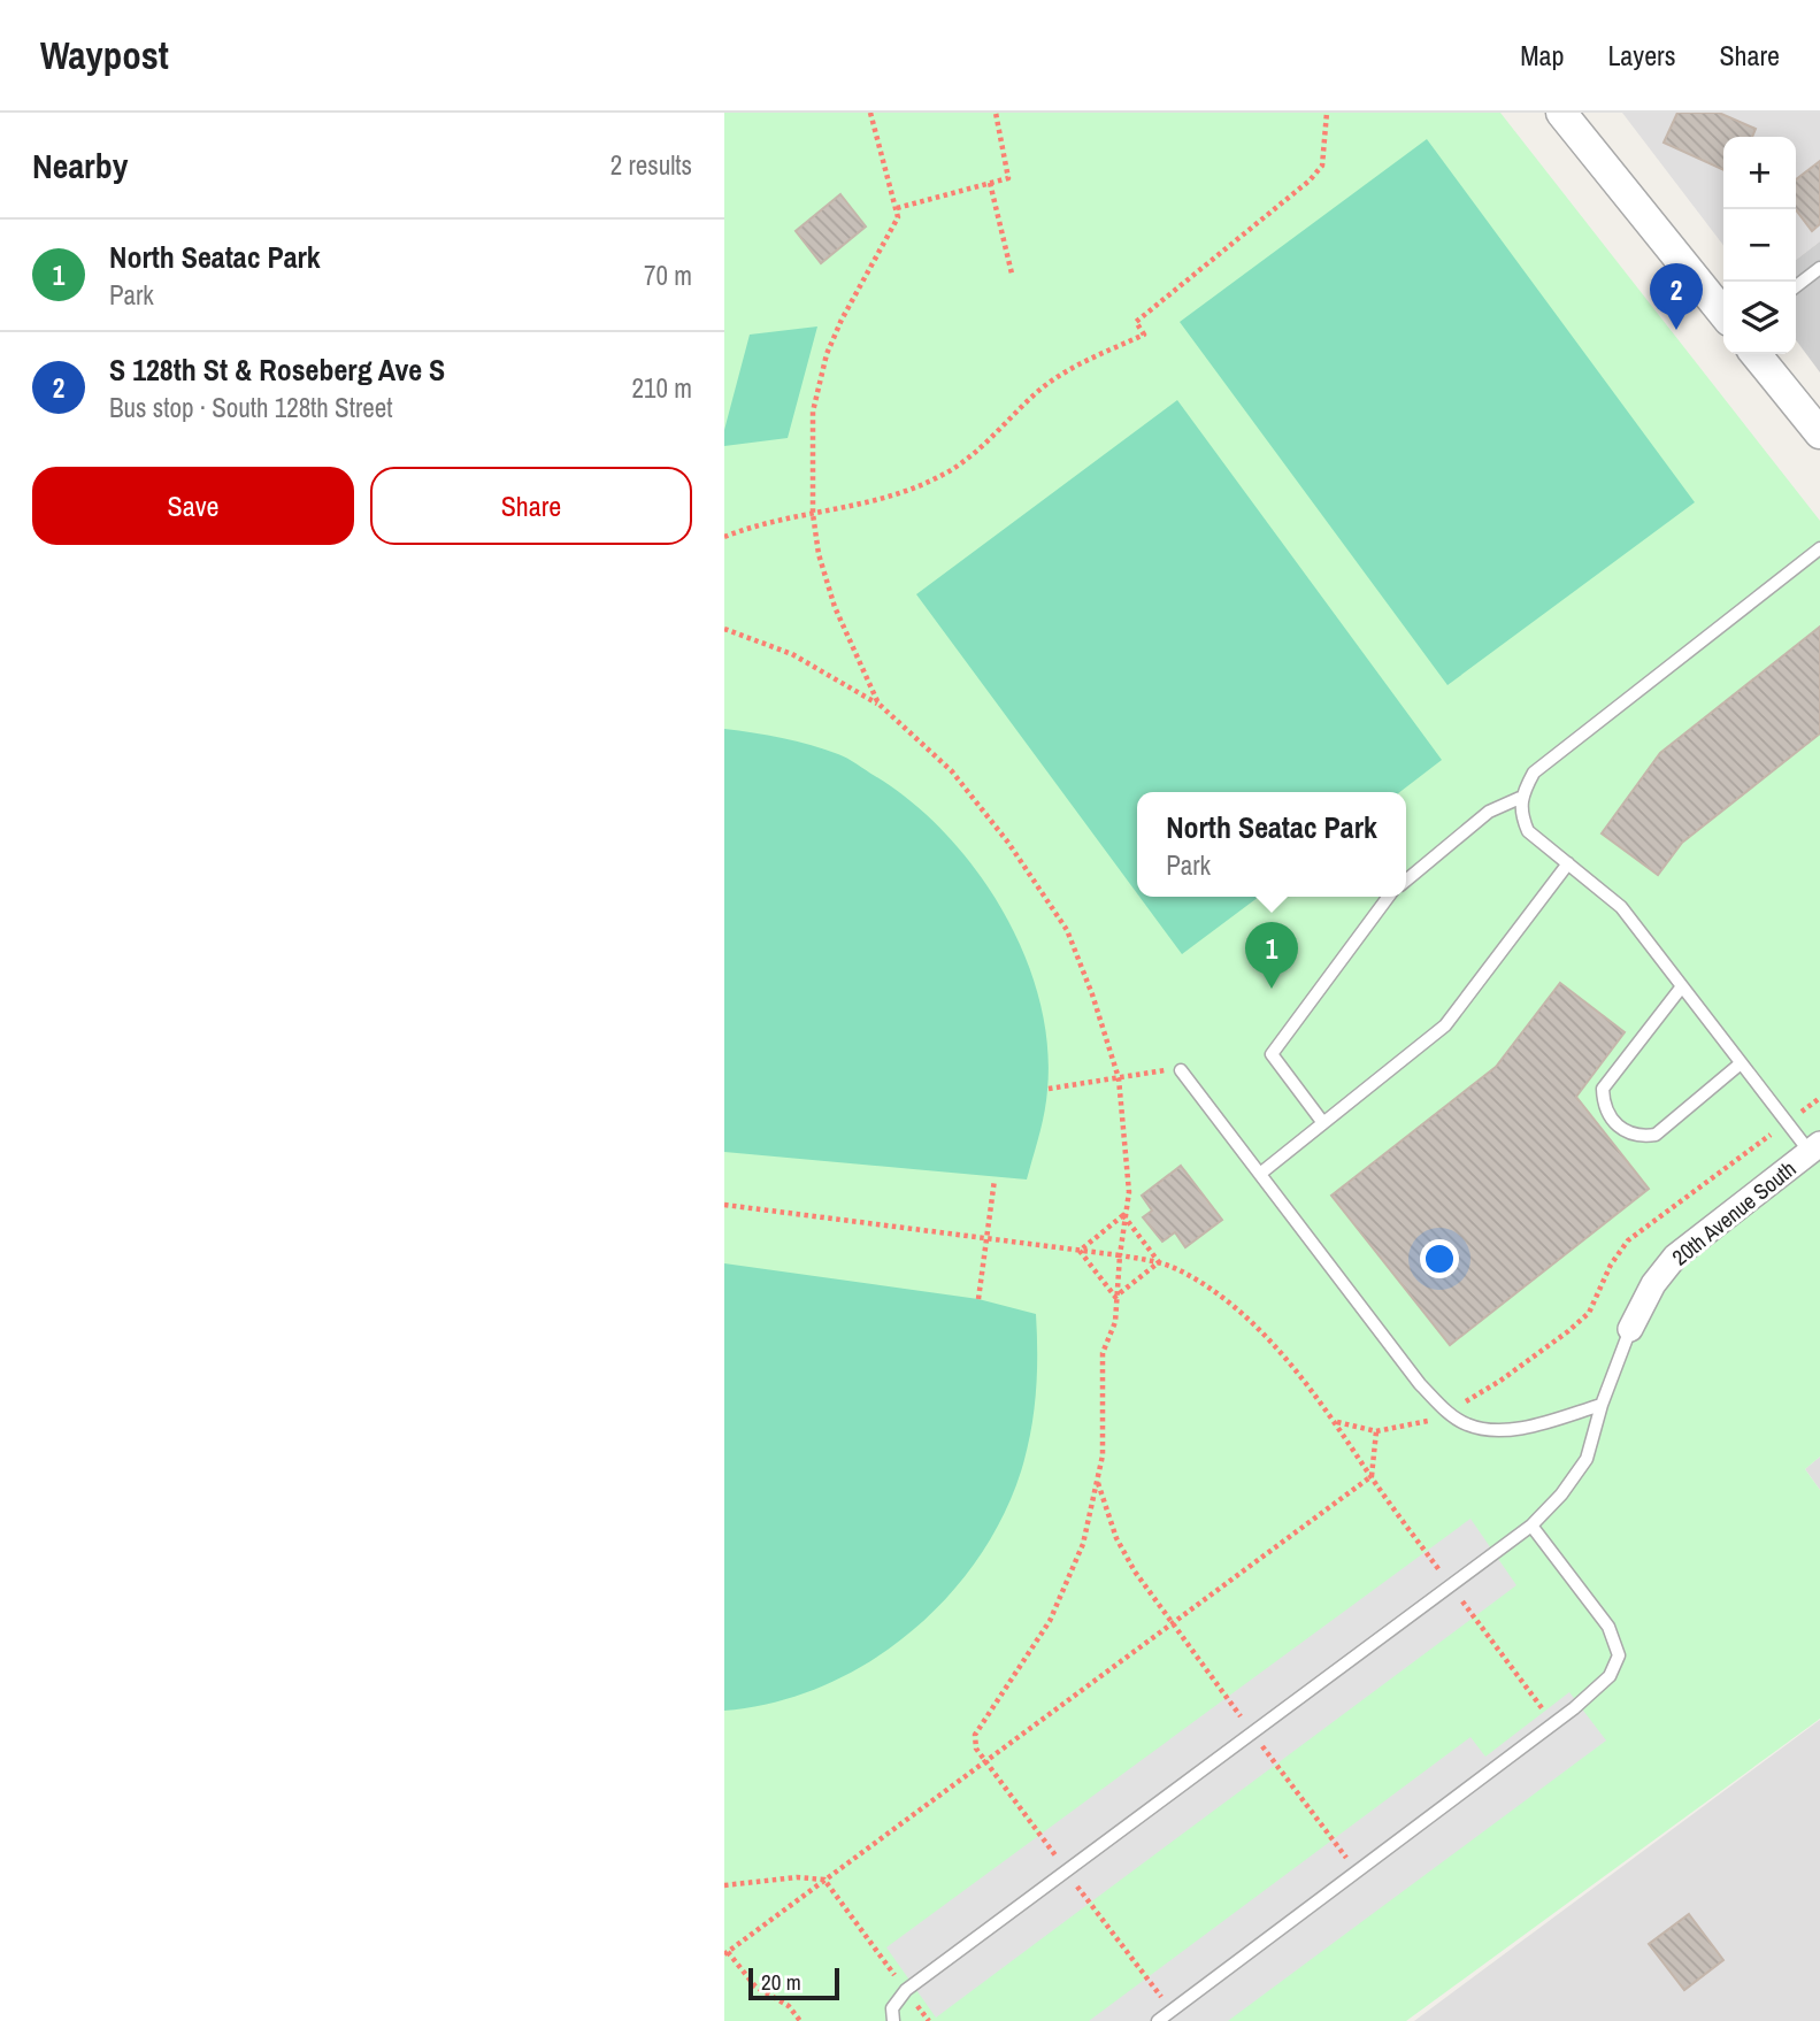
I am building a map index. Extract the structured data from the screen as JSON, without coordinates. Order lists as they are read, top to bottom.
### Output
{
  "streets": {
    "street": ["20th Avenue South"]
  },
  "scale_bar": "20 m",
  "page": {
    "header": "Waypost",
    "nav": ["Map", "Layers", "Share"],
    "heading": ["Nearby", "2 results"],
    "map_buttons": ["+", "−"],
    "list": [
      {
        "mark": "1",
        "name": "North Seatac Park",
        "note": "Park",
        "value": "70 m"
      },
      {
        "mark": "2",
        "name": "S 128th St & Roseberg Ave S",
        "note": "Bus stop · South 128th Street",
        "value": "210 m"
      }
    ],
    "pins": ["2", "1"],
    "buttons": ["Save", "Share"],
    "popup": ["North Seatac Park", "Park"],
    "scale": "20 m"
  }
}
